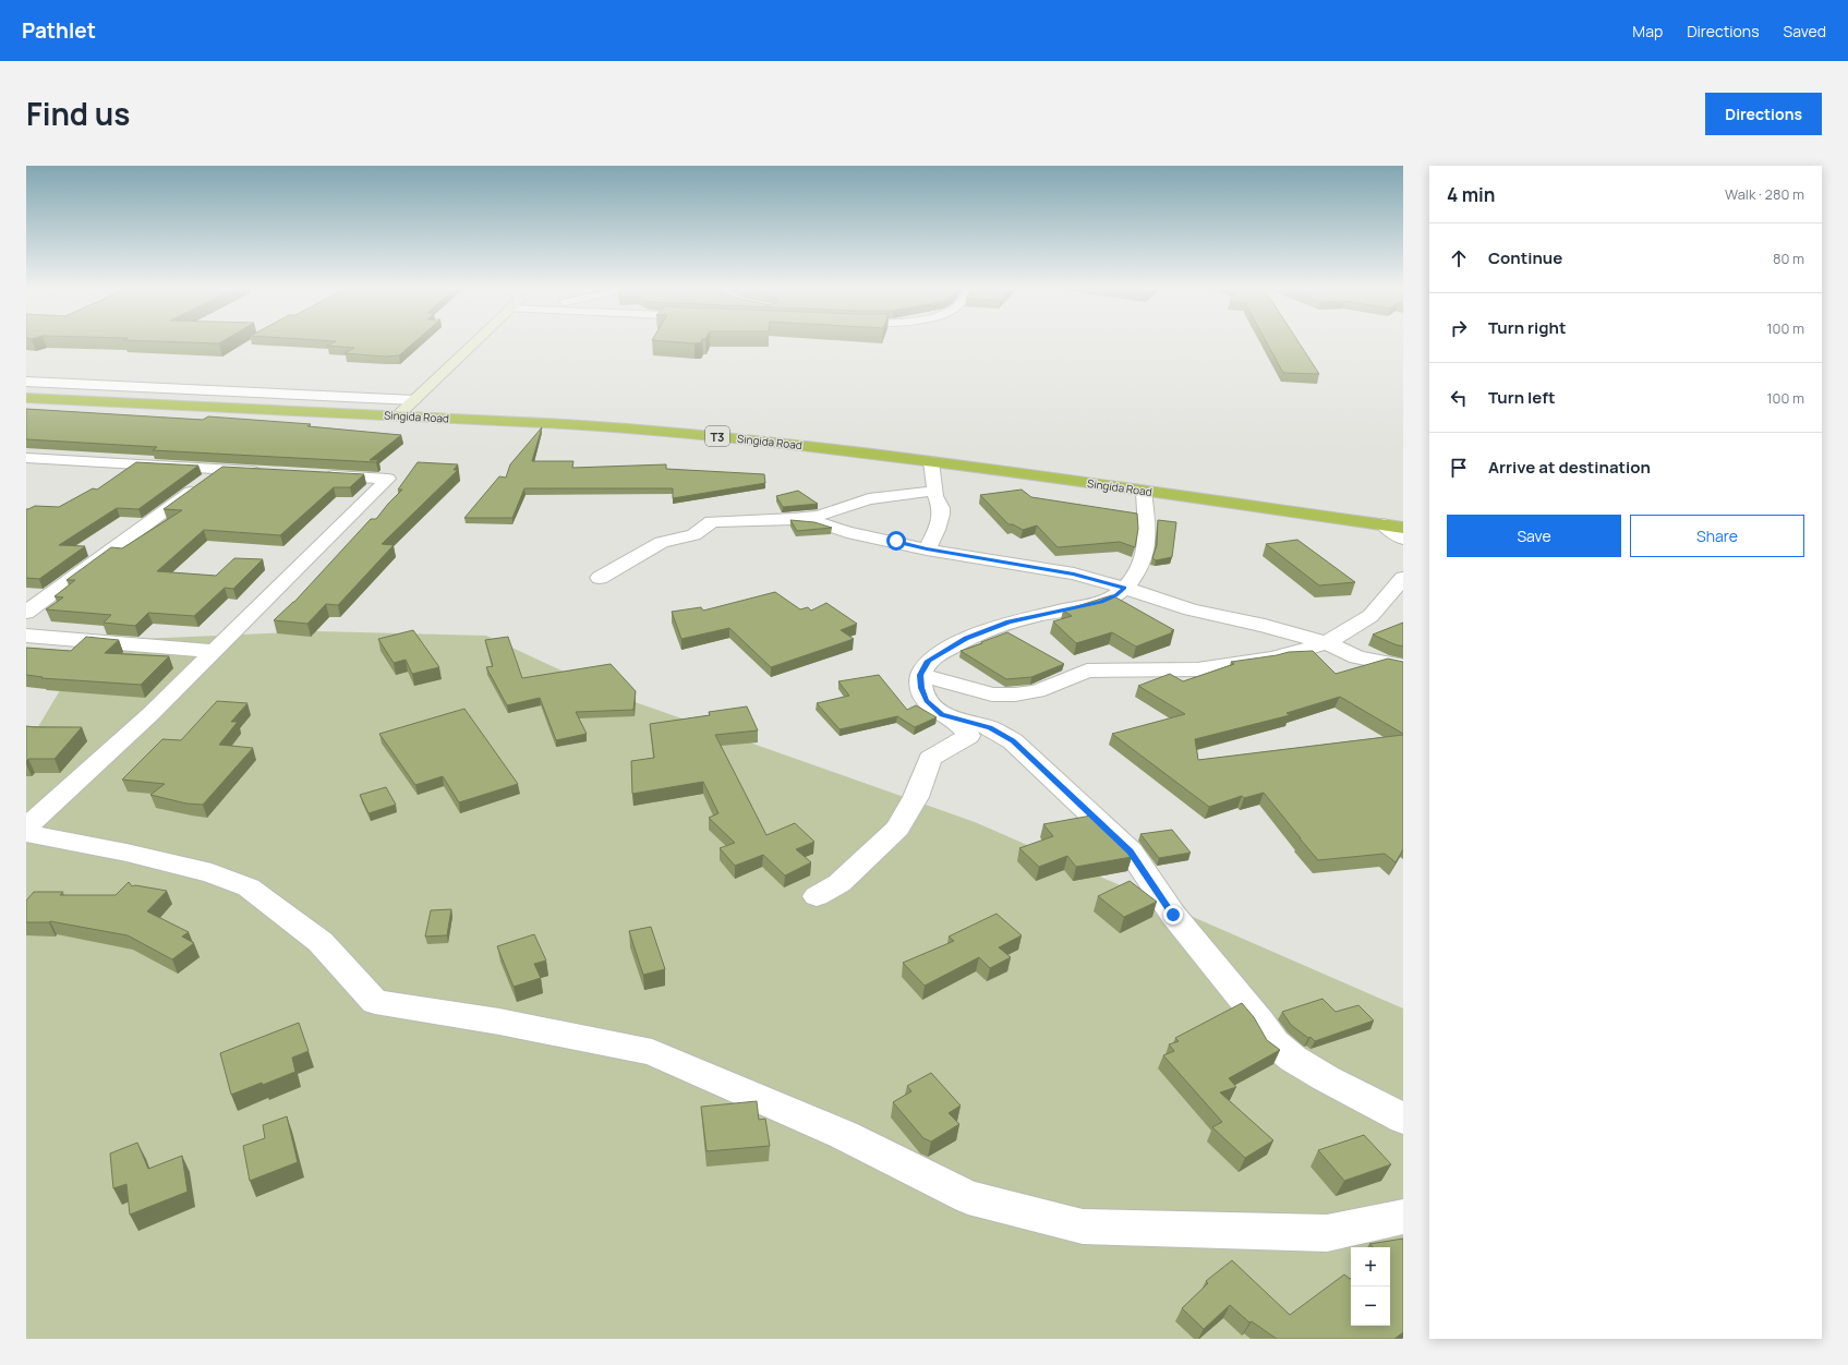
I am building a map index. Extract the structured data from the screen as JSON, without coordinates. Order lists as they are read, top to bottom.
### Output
{
  "streets": {
    "highway": ["Singida Road", "T3"]
  },
  "page": {
    "header": "Pathlet",
    "nav": ["Map", "Directions", "Saved"],
    "title": "Find us",
    "buttons": [
      "Directions",
      ["Save", "Share"]
    ],
    "heading": ["4 min", "Walk · 280 m"],
    "list": [
      ["Continue", "80 m"],
      ["Turn right", "100 m"],
      ["Turn left", "100 m"],
      "Arrive at destination"
    ],
    "map_buttons": ["+", "−"]
  }
}
